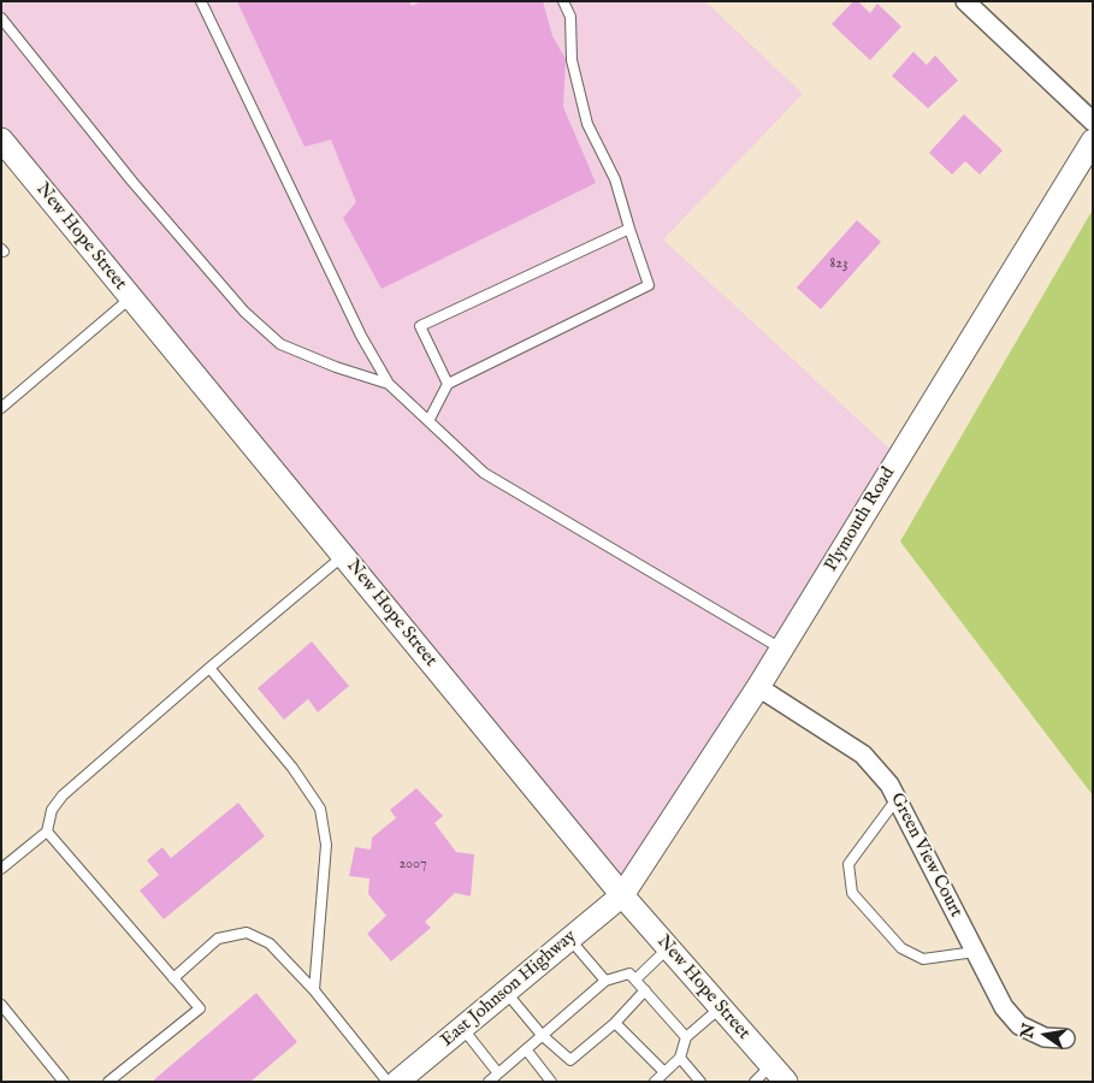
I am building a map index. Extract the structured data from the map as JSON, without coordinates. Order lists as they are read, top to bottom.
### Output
{
  "streets": {
    "street": [
      "New Hope Street",
      "Plymouth Road",
      "Green View Court",
      "East Johnson Highway"
    ]
  },
  "crossings": [
    ["New Hope Street", "Plymouth Road"],
    ["New Hope Street", "East Johnson Highway"],
    ["Plymouth Road", "Green View Court"],
    ["Plymouth Road", "East Johnson Highway"]
  ],
  "house_numbers": ["823", "2007"],
  "north": "left"
}
